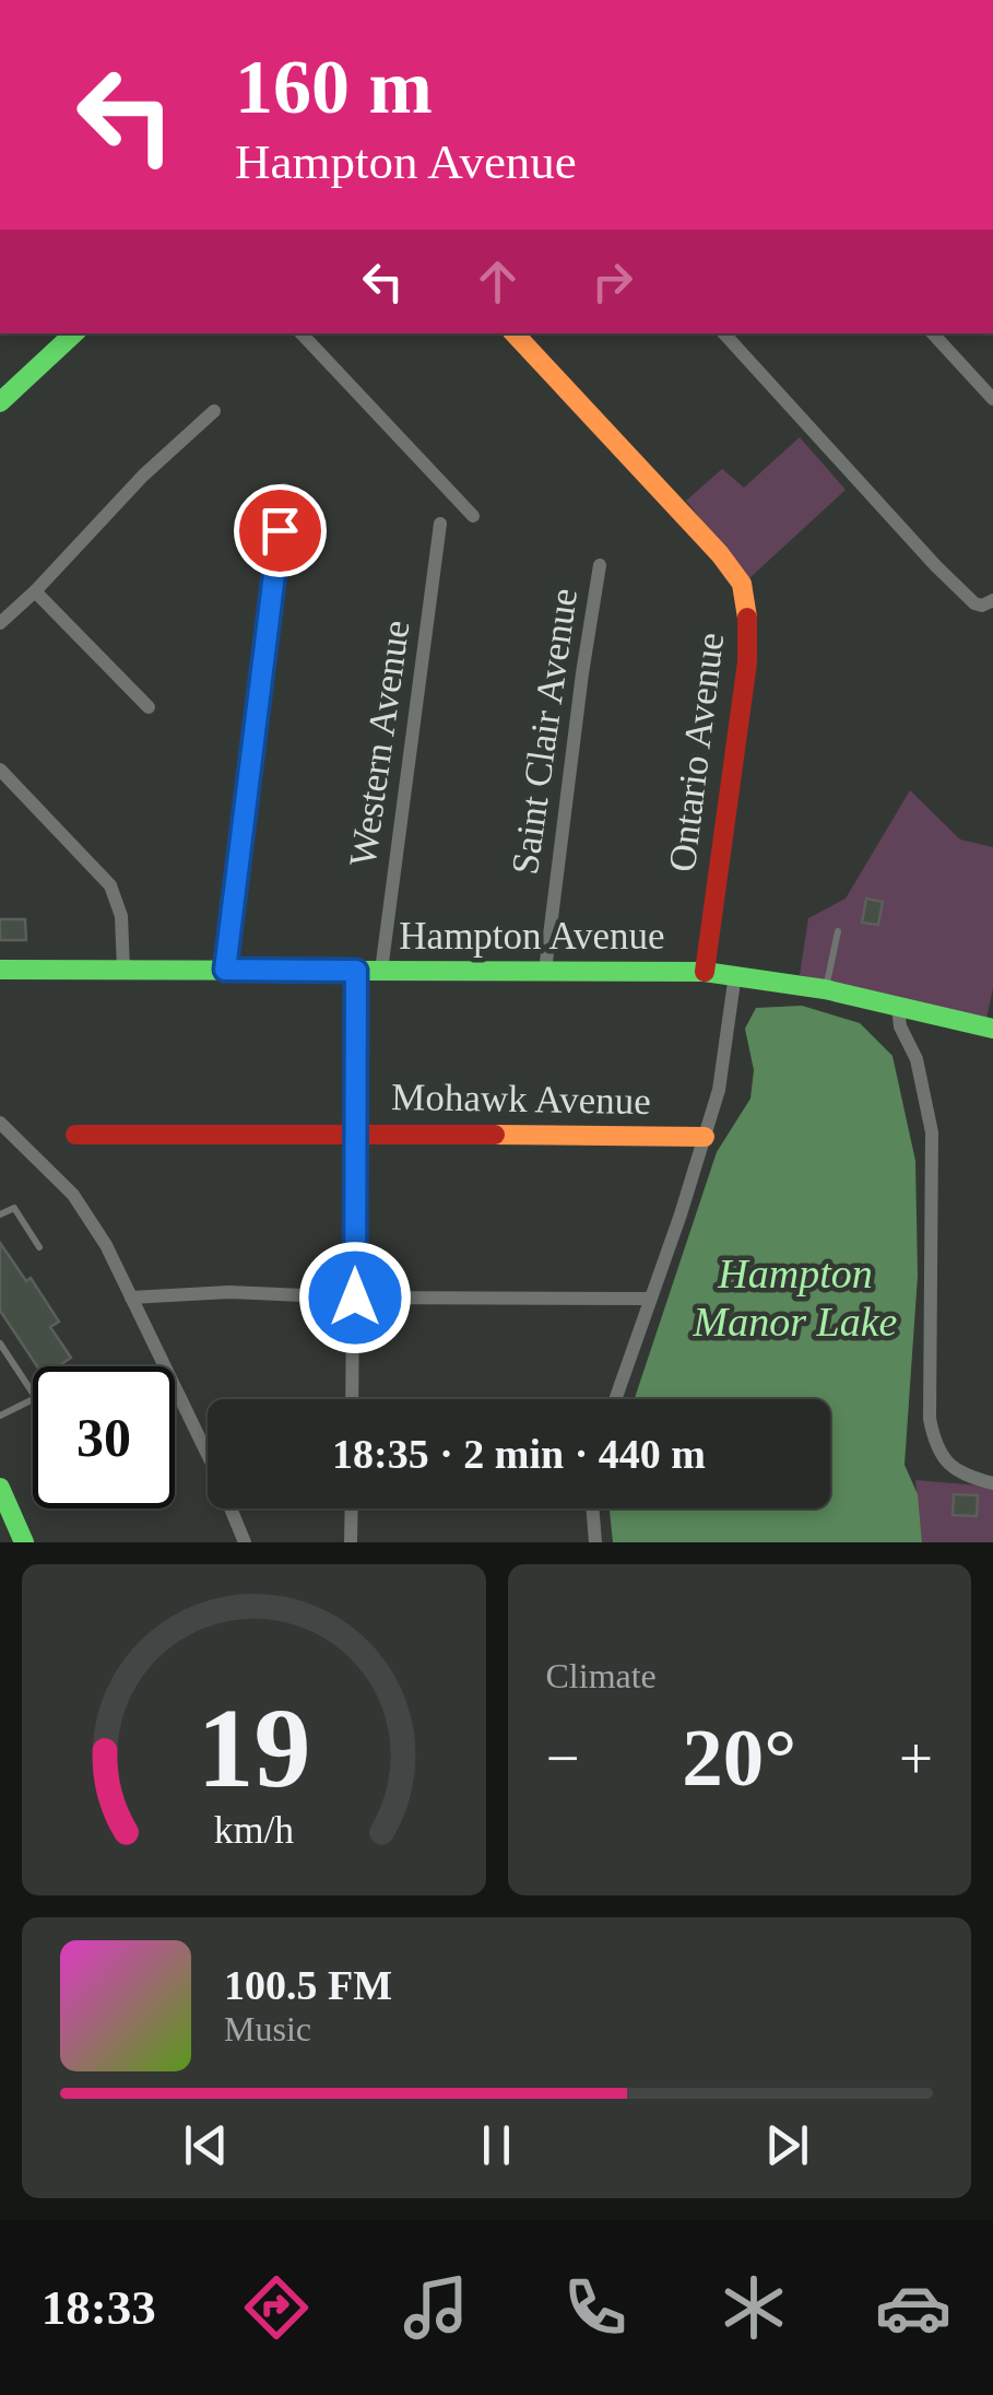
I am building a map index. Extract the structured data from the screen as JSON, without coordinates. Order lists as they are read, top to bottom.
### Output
{
  "streets": {
    "street": [
      "Saint Clair Avenue",
      "Western Avenue",
      "Ontario Avenue",
      "Hampton Avenue",
      "Mohawk Avenue"
    ]
  },
  "crossings": [
    ["Saint Clair Avenue", "Hampton Avenue"],
    ["Western Avenue", "Hampton Avenue"],
    ["Ontario Avenue", "Hampton Avenue"]
  ],
  "water": ["Hampton Manor Lake"],
  "page": {
    "turn": ["160 m", "Hampton Avenue"],
    "limit": "30",
    "trip": "18:35 · 2 min · 440 m",
    "tile": "Climate",
    "heat": ["−", "20°", "+"],
    "song": ["100.5 FM", "Music"],
    "tabs": "18:33",
    "gauge": ["19", "km/h"]
  }
}
